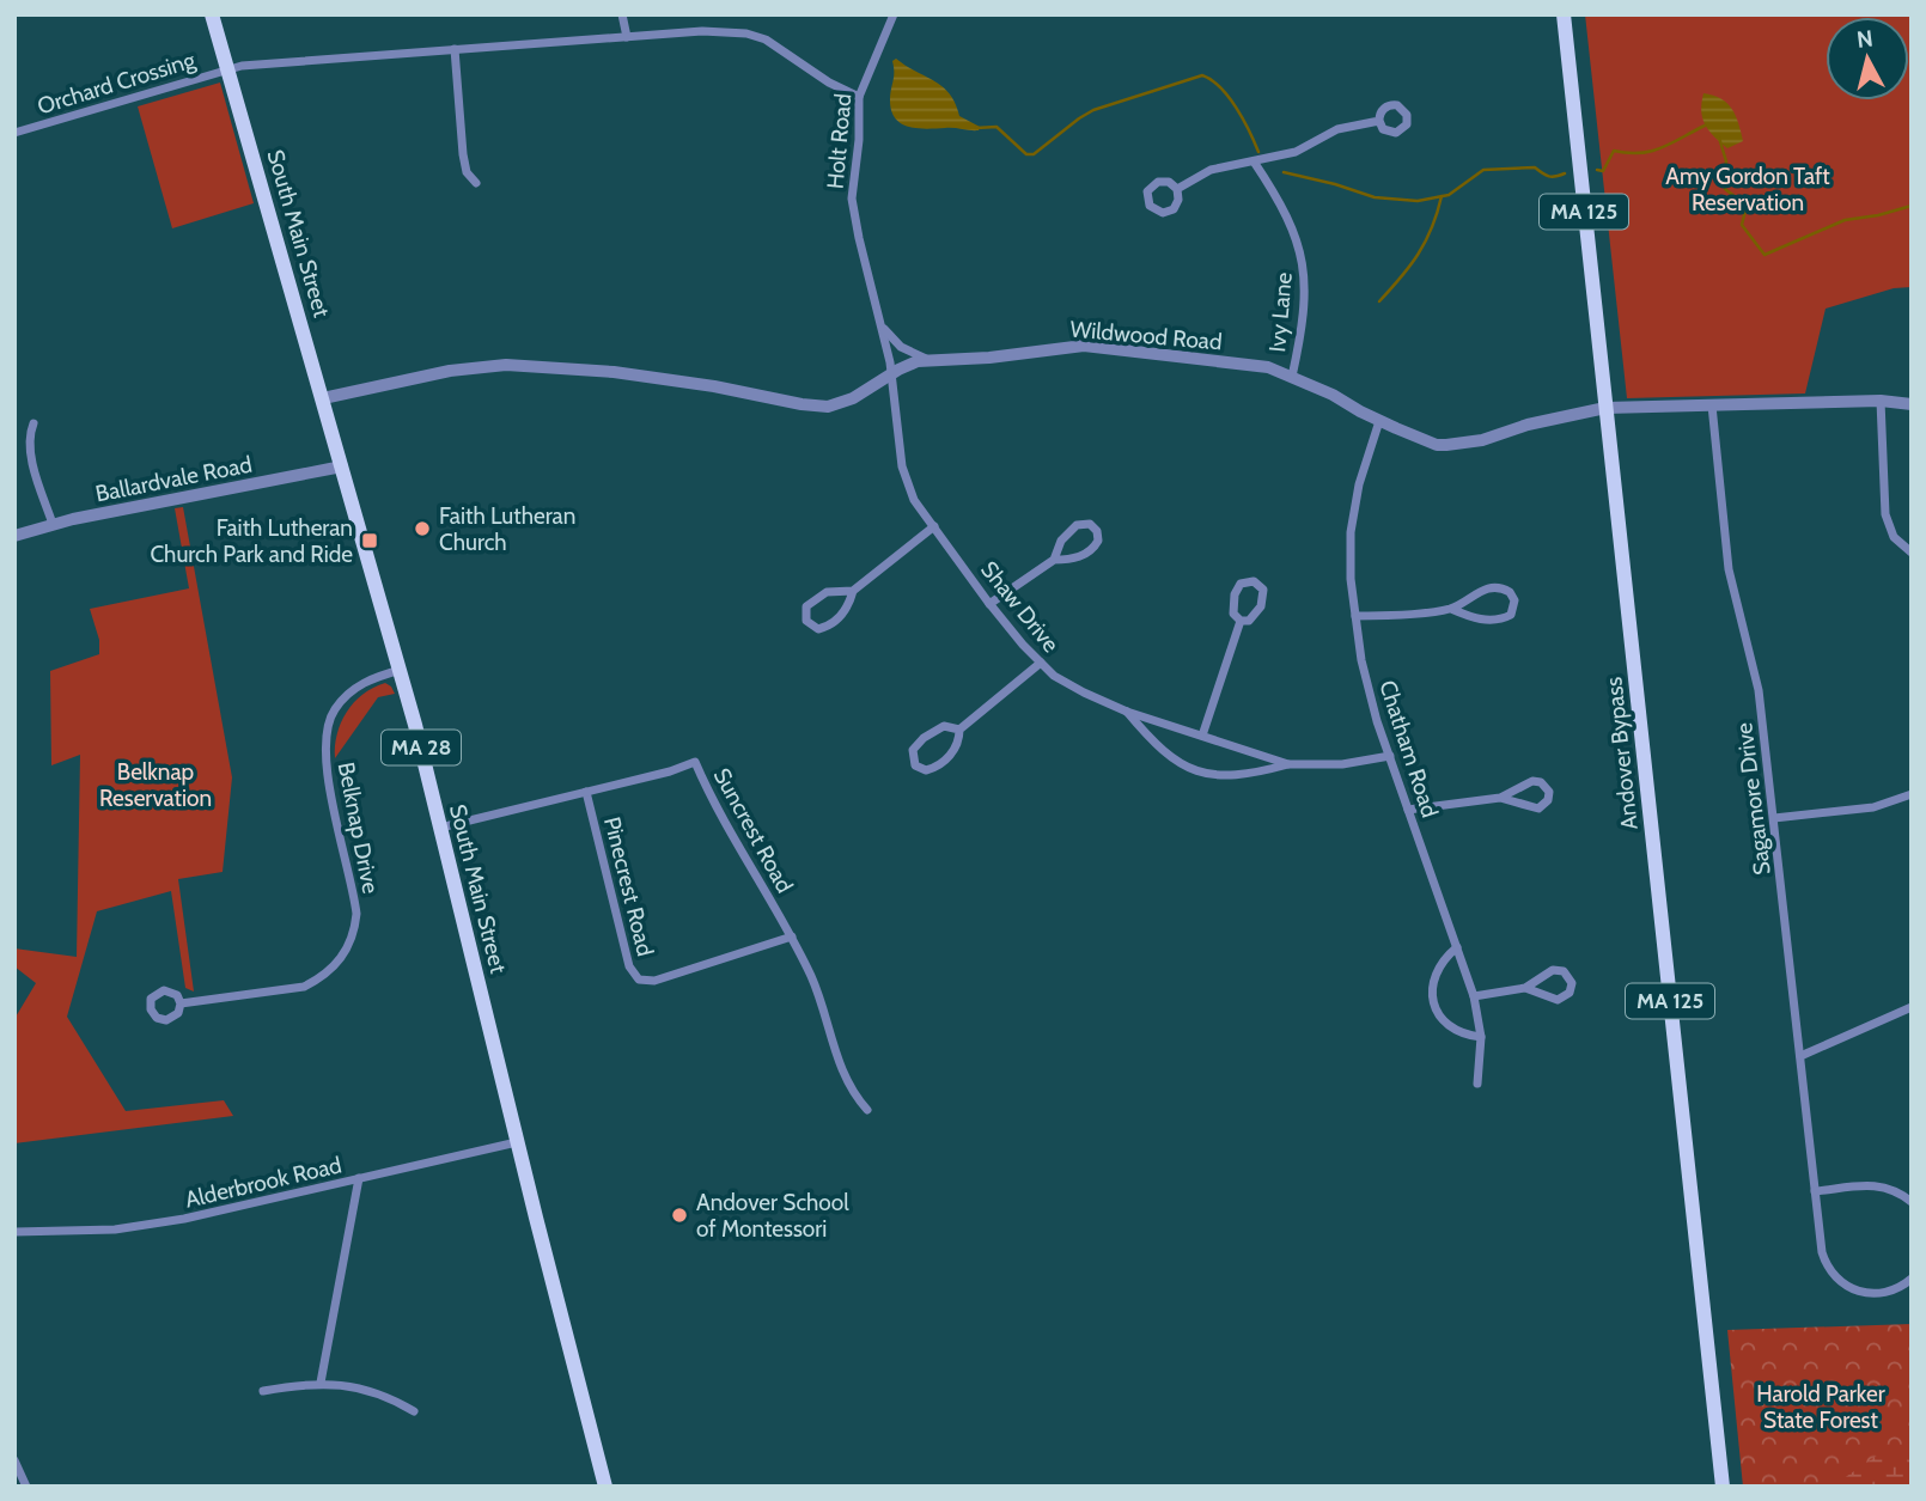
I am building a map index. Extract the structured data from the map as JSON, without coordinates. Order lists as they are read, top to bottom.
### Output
{
  "streets": {
    "main road": [
      "MA 125",
      "South Main Street",
      "MA 28",
      "Andover Bypass"
    ],
    "street": [
      "Orchard Crossing",
      "Holt Road",
      "Ivy Lane",
      "Wildwood Road",
      "Ballardvale Road",
      "Shaw Drive",
      "Chatham Road",
      "Sagamore Drive",
      "Belknap Drive",
      "Suncrest Road",
      "Pinecrest Road",
      "Alderbrook Road"
    ]
  },
  "crossings": [
    ["Orchard Crossing", "Holt Road"],
    ["Orchard Crossing", "South Main Street"],
    ["Holt Road", "Wildwood Road"],
    ["Holt Road", "Shaw Drive"],
    ["South Main Street", "Wildwood Road"],
    ["South Main Street", "Ballardvale Road"],
    ["South Main Street", "Belknap Drive"],
    ["South Main Street", "Suncrest Road"],
    ["South Main Street", "Alderbrook Road"],
    ["Ivy Lane", "Wildwood Road"],
    ["Wildwood Road", "Shaw Drive"],
    ["Wildwood Road", "Chatham Road"],
    ["Wildwood Road", "Andover Bypass"],
    ["Wildwood Road", "Sagamore Drive"],
    ["Shaw Drive", "Chatham Road"],
    ["Suncrest Road", "Pinecrest Road"]
  ],
  "parks": ["Amy Gordon Taft Reservation", "Belknap Reservation", "Harold Parker State Forest"],
  "places": {
    "other": ["Faith Lutheran Church", "Andover School of Montessori"],
    "transit": ["Faith Lutheran Church Park and Ride"]
  },
  "north": "top"
}
